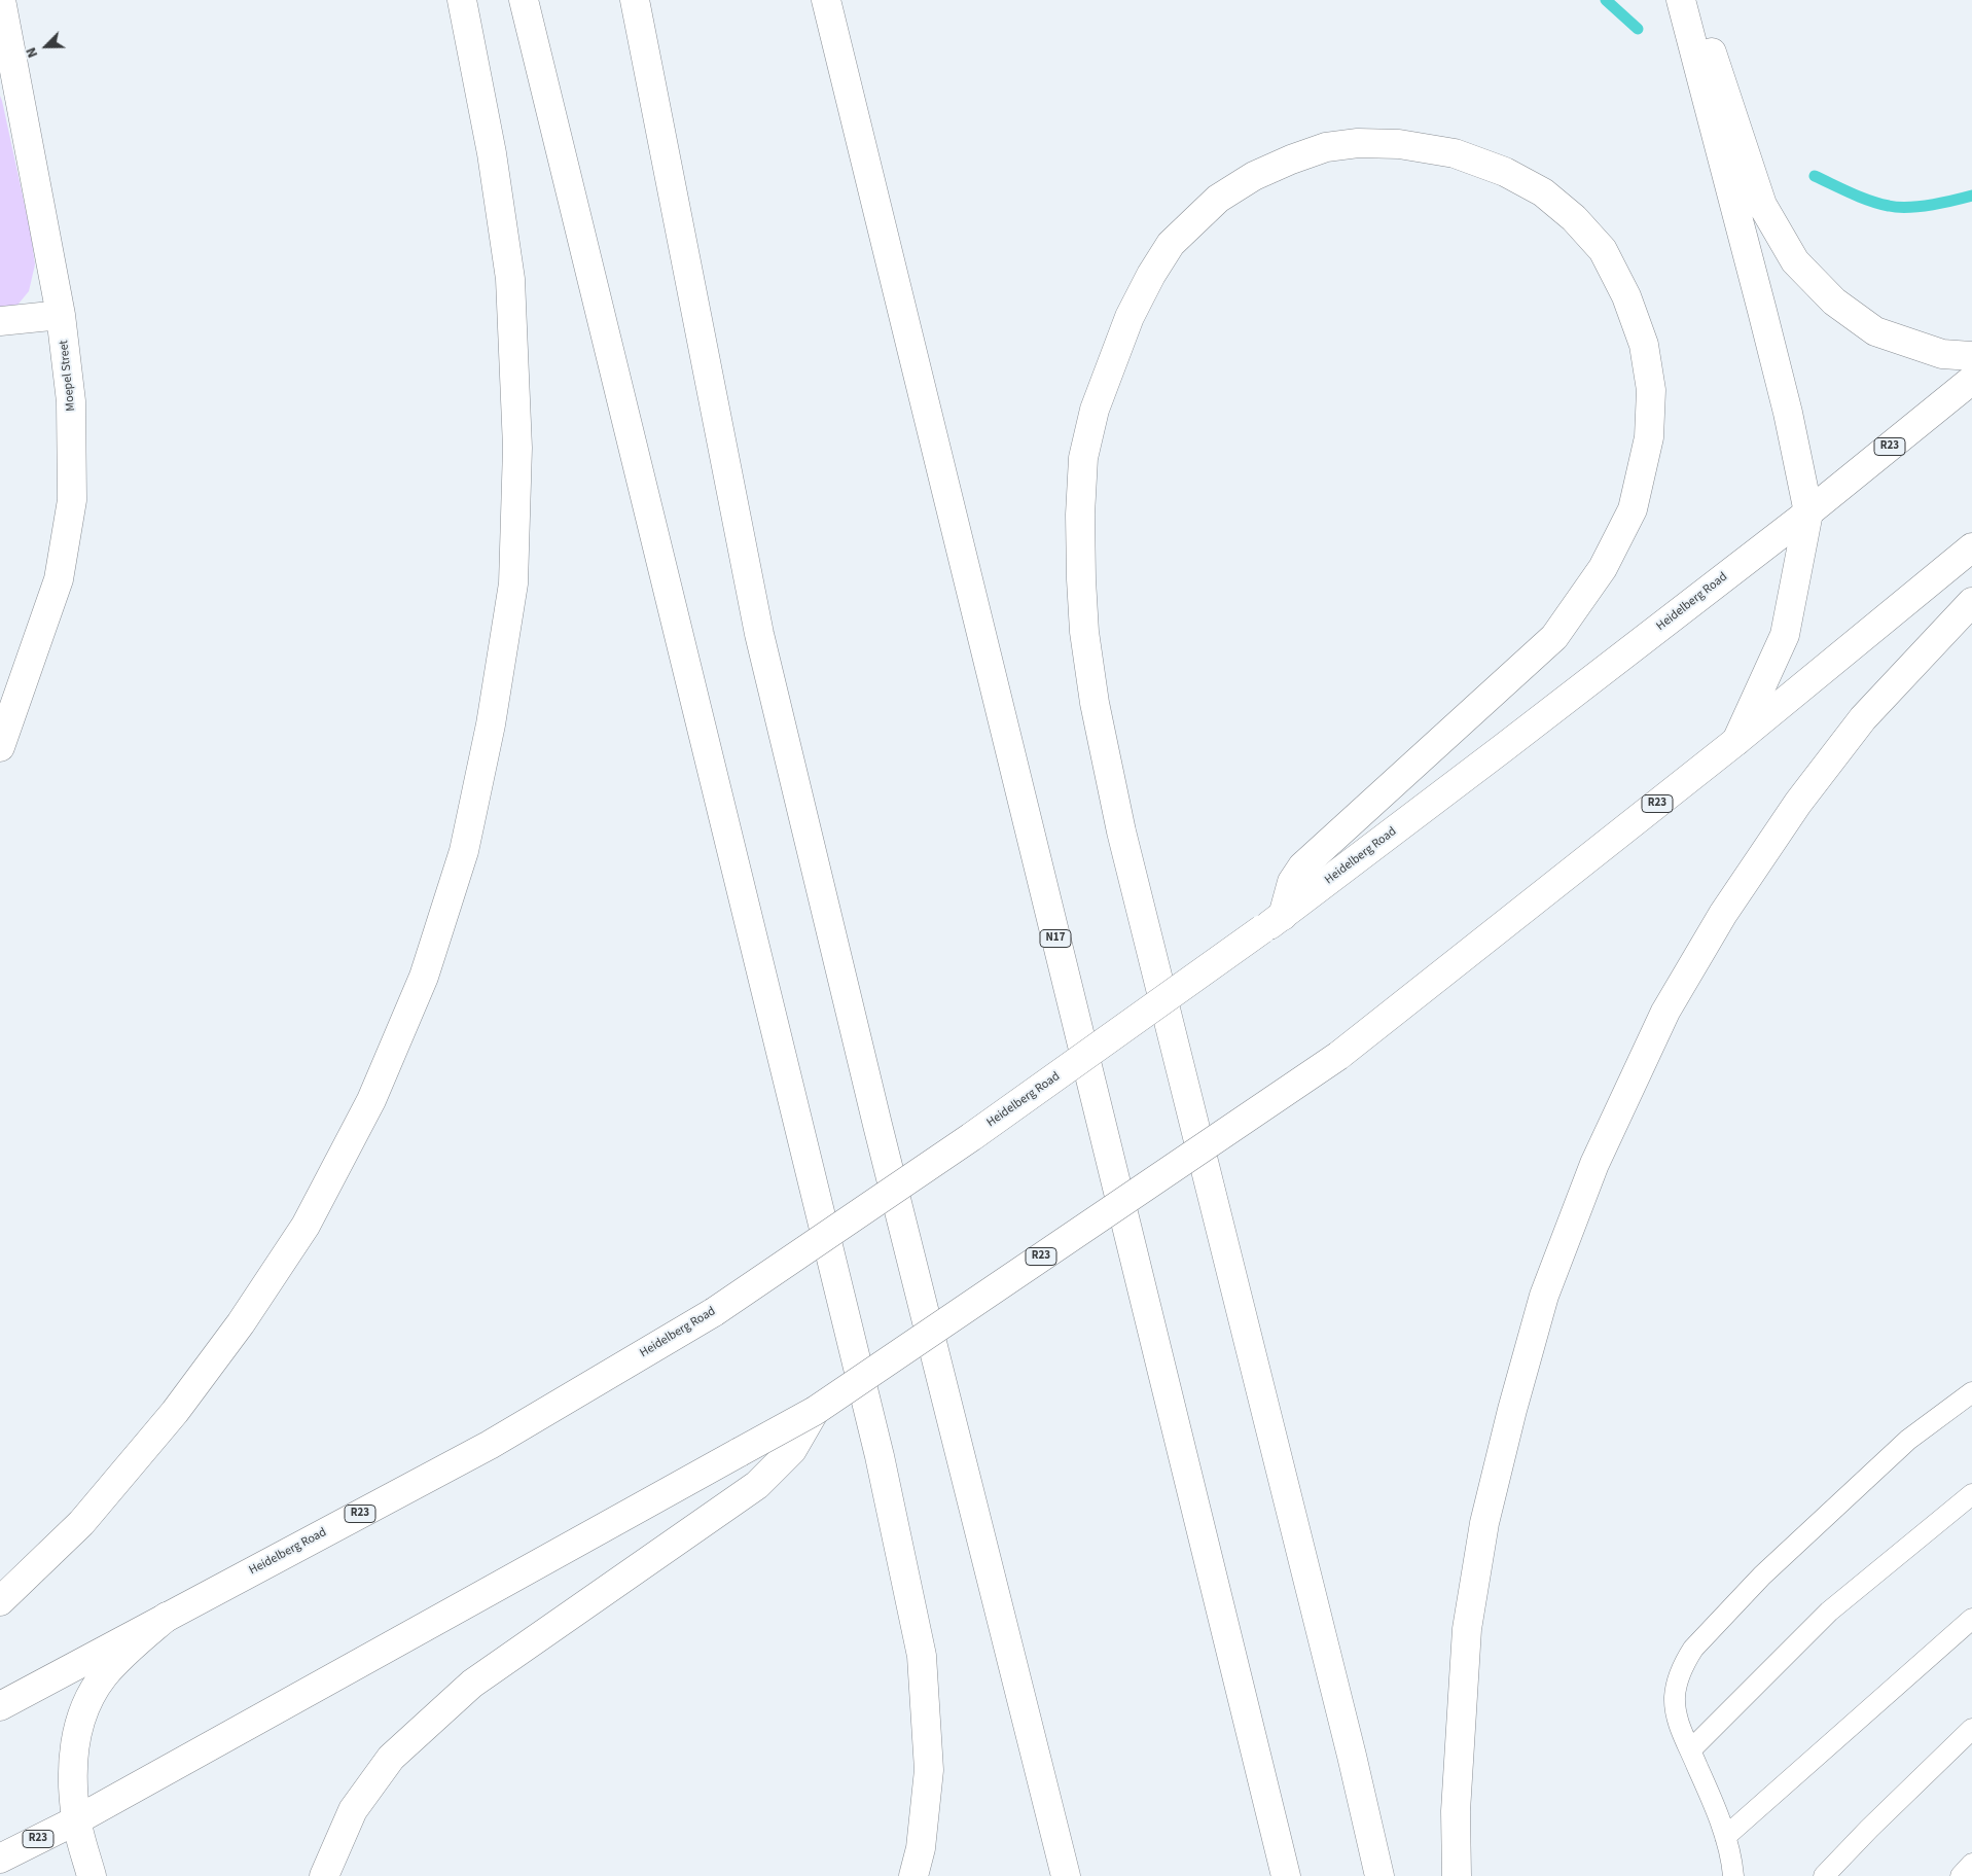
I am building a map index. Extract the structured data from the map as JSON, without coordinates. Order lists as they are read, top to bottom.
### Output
{
  "streets": {
    "main road": [
      "Moepel Street",
      "R23",
      "Heidelberg Road",
      "N17"
    ]
  },
  "north": "bottom left"
}
